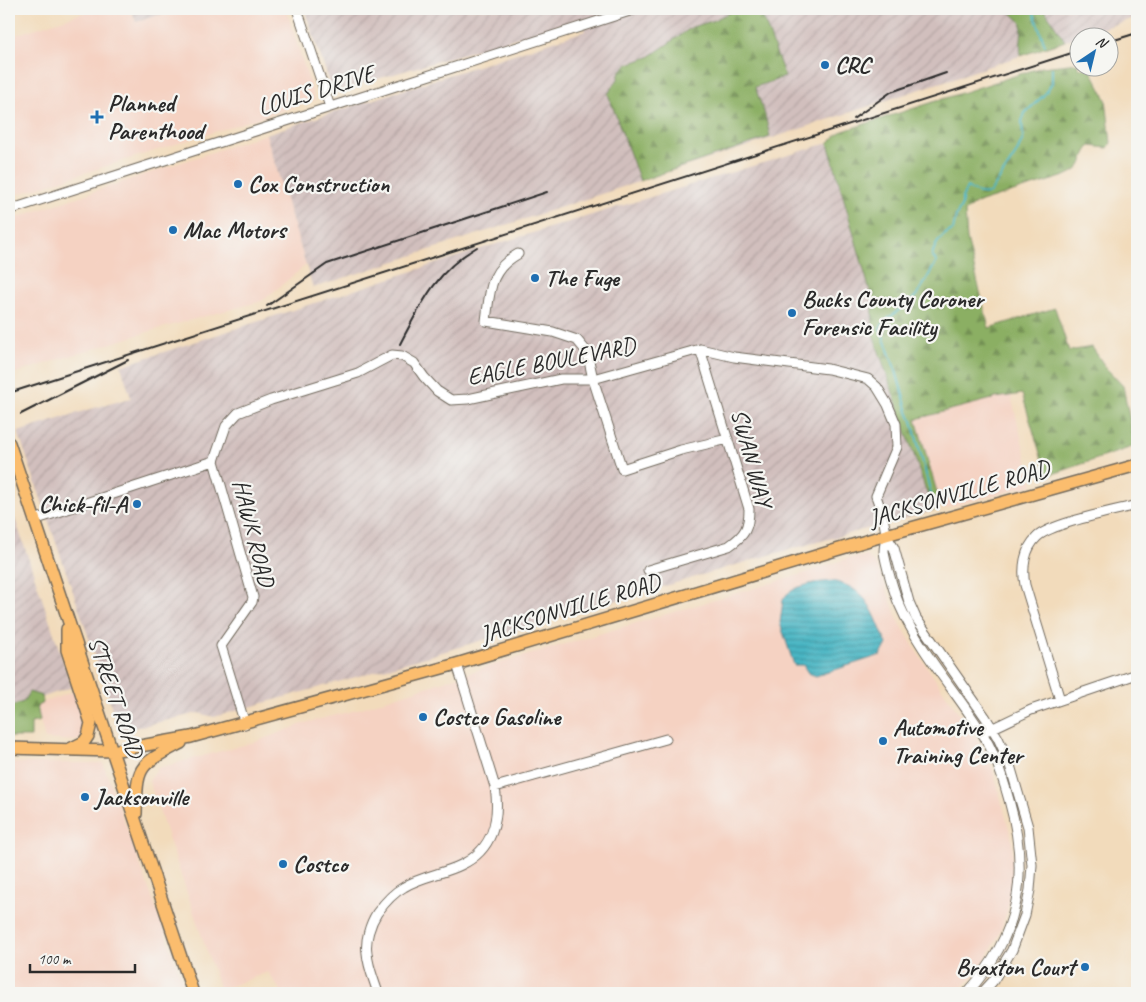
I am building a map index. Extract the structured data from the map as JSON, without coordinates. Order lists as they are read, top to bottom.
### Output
{
  "streets": {
    "main road": ["JACKSONVILLE ROAD", "STREET ROAD"],
    "street": [
      "LOUIS DRIVE",
      "EAGLE BOULEVARD",
      "SWAN WAY",
      "HAWK ROAD"
    ]
  },
  "crossings": [
    ["EAGLE BOULEVARD", "SWAN WAY"],
    ["EAGLE BOULEVARD", "HAWK ROAD"],
    ["JACKSONVILLE ROAD", "HAWK ROAD"],
    ["JACKSONVILLE ROAD", "STREET ROAD"]
  ],
  "places": {
    "other": [
      "CRC",
      "Cox Construction",
      "Mac Motors",
      "The Fuge",
      "Bucks County Coroner Forensic Facility",
      "Chick-fil-A",
      "Costco Gasoline",
      "Automotive Training Center",
      "Jacksonville",
      "Costco",
      "Braxton Court"
    ],
    "health": ["Planned Parenthood"]
  },
  "scale_bar": "100 m",
  "north": "top right"
}
